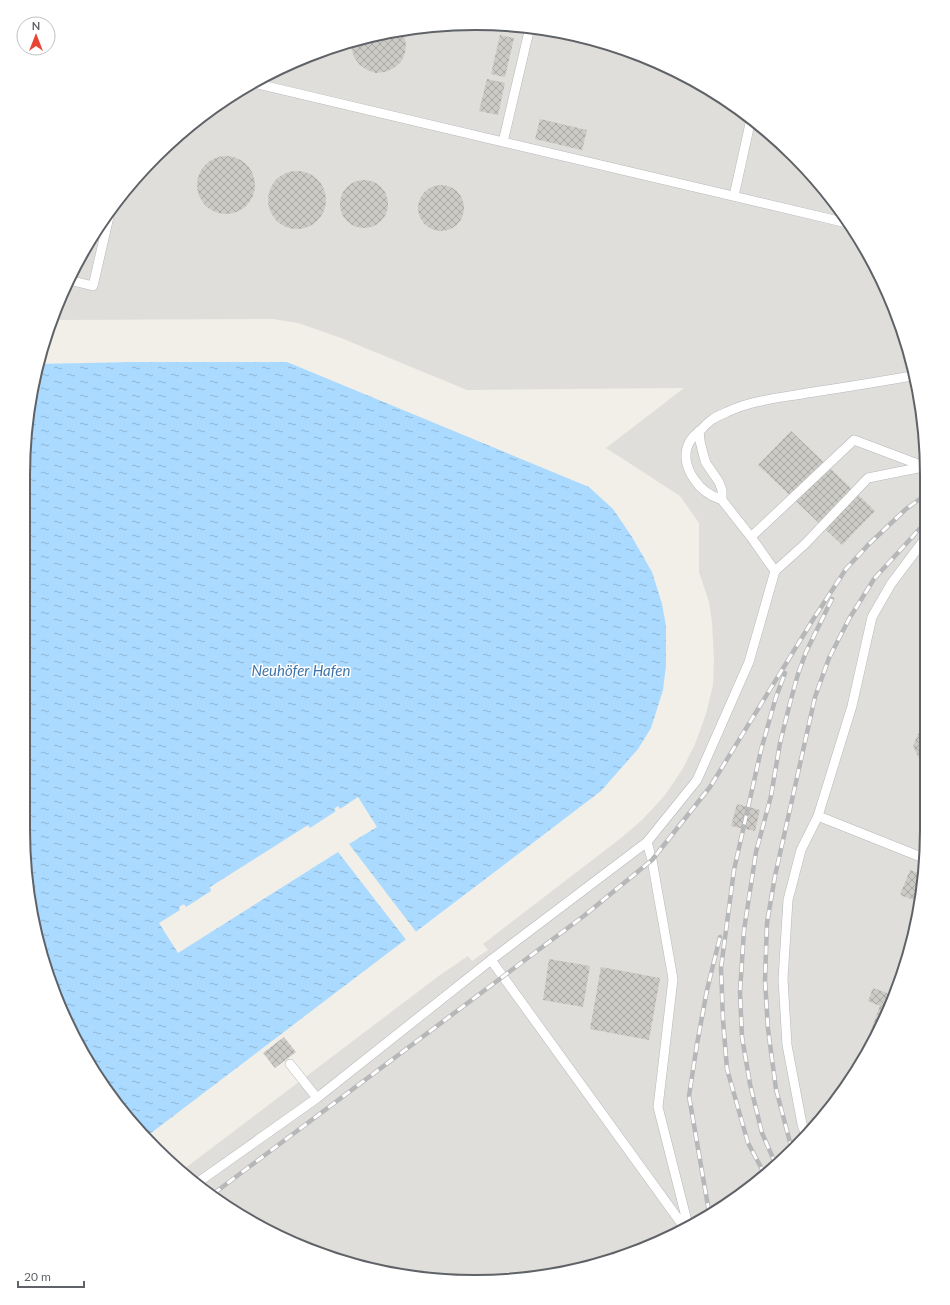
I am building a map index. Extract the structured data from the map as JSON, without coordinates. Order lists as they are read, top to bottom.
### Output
{
  "water": ["Neuhöfer Hafen"],
  "scale_bar": "20 m",
  "north": "top"
}
